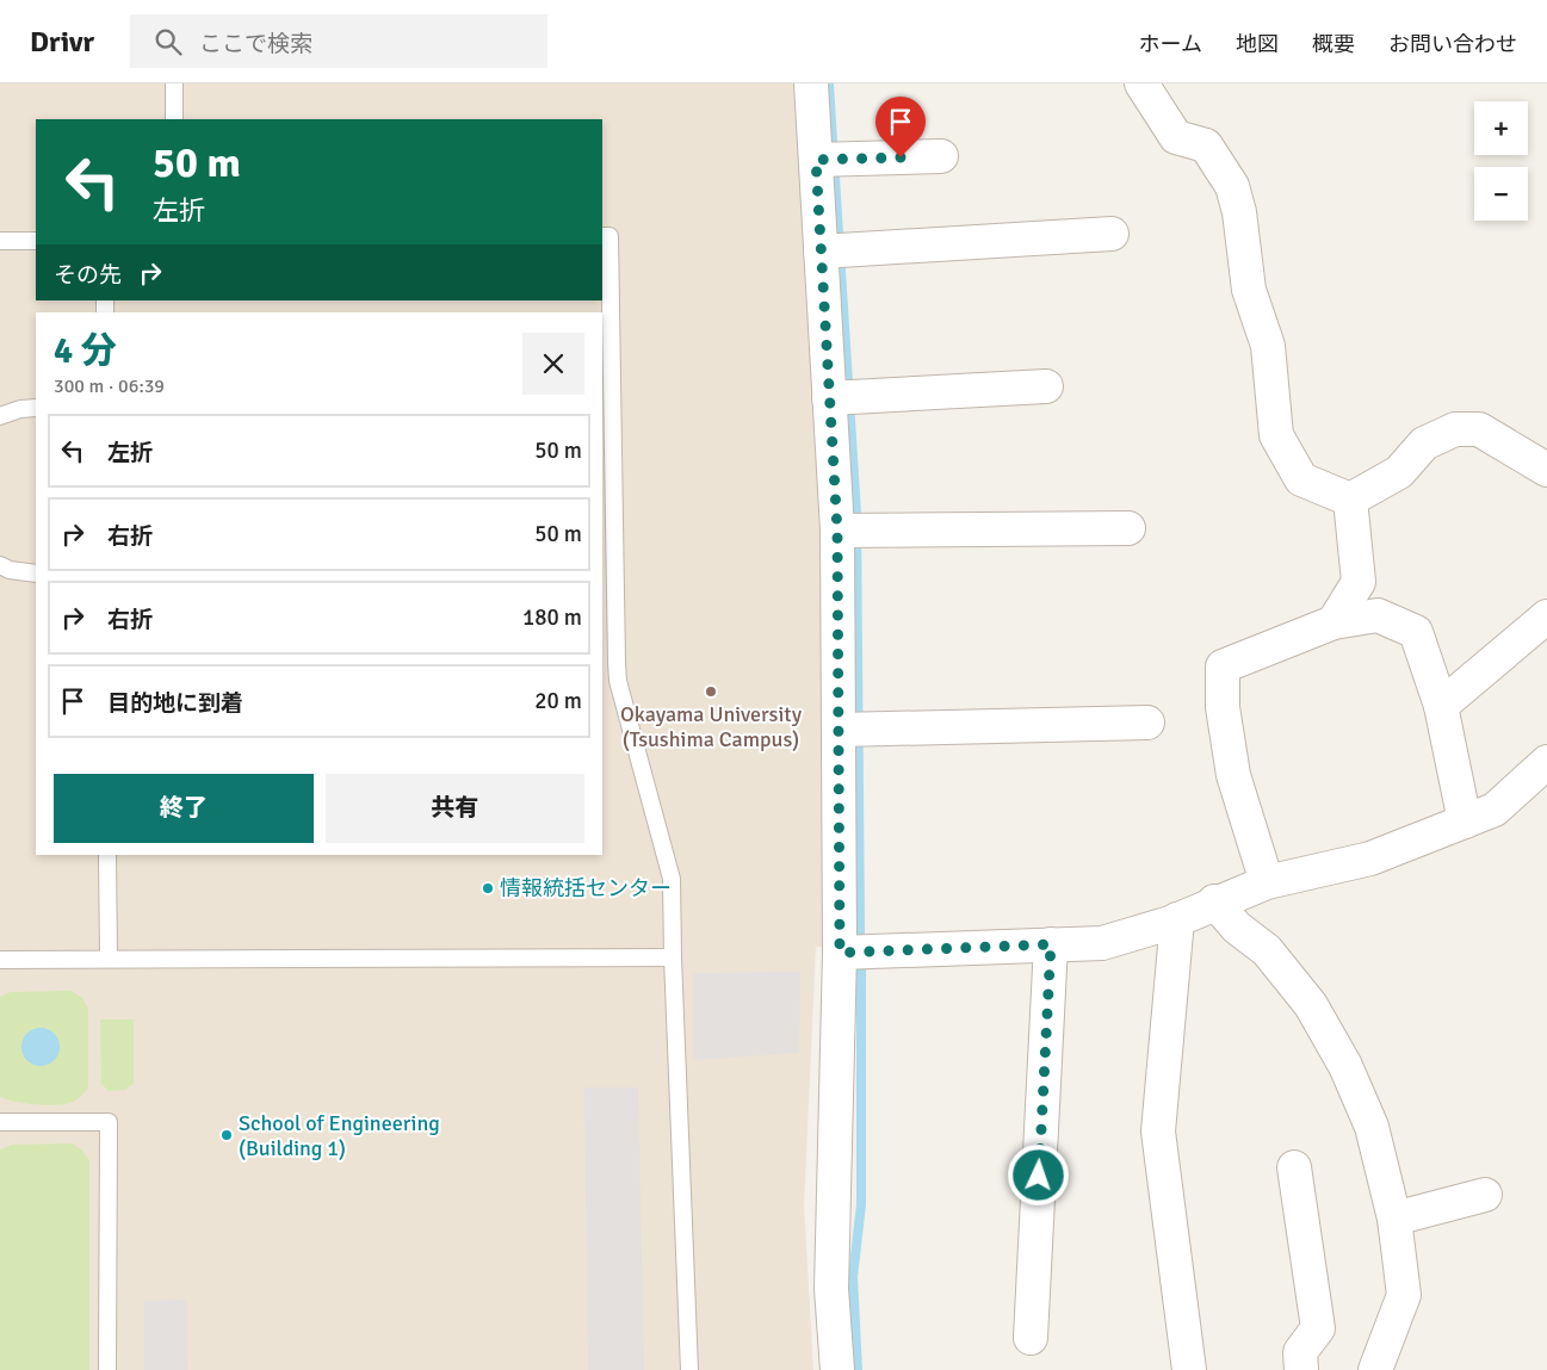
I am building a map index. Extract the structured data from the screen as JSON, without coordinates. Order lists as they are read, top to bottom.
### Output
{
  "places": ["Okayama University (Tsushima Campus)", "情報統括センター", "School of Engineering (Building 1)"],
  "page": {
    "header": "Drivr",
    "search": "ここで検索",
    "nav": [
      "ホーム",
      "地図",
      "概要",
      "お問い合わせ"
    ],
    "map_buttons": ["+", "−"],
    "turn": ["50 m", "左折"],
    "then": "その先",
    "heading": ["4 分", "300 m · 06:39"],
    "list": [
      {
        "name": "左折",
        "value": "50 m"
      },
      {
        "name": "右折",
        "value": "50 m"
      },
      {
        "name": "右折",
        "value": "180 m"
      },
      {
        "name": "目的地に到着",
        "value": "20 m"
      }
    ],
    "buttons": ["終了", "共有"]
  }
}
